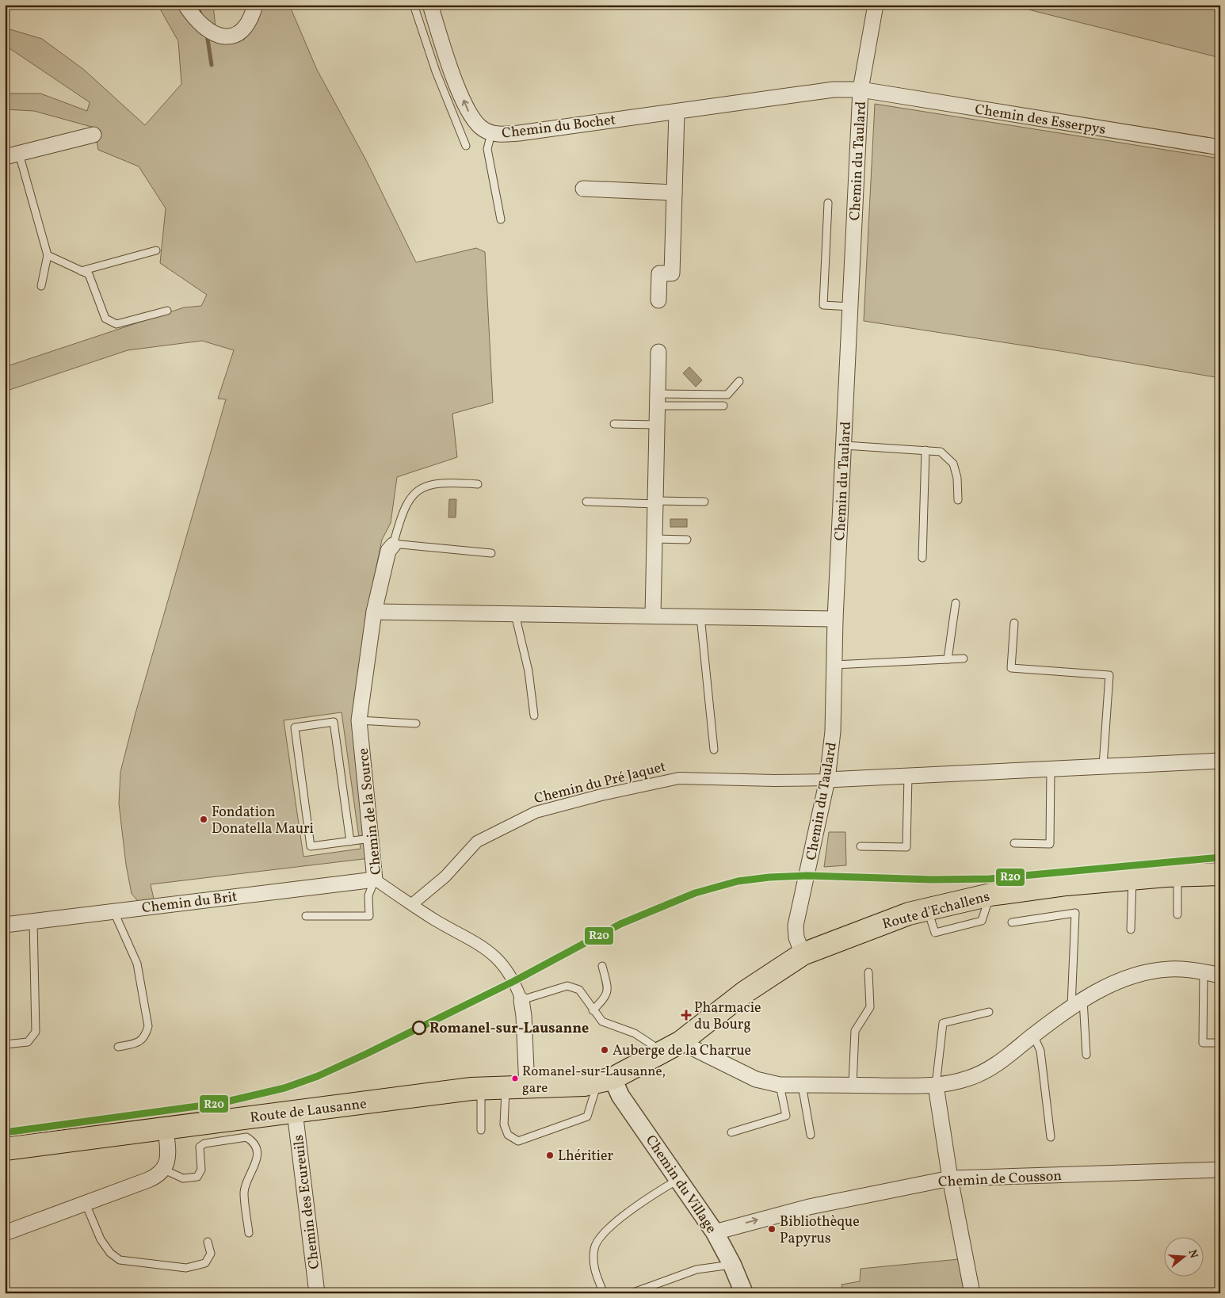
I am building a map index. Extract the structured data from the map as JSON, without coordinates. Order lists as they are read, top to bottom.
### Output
{
  "streets": {
    "main road": ["Route d'Echallens", "Route de Lausanne"],
    "street": [
      "Chemin des Esserpys",
      "Chemin du Bochet",
      "Chemin du Taulard",
      "Chemin du Pré Jaquet",
      "Chemin de la Source",
      "Chemin du Brit",
      "Chemin de Cousson",
      "Chemin du Village",
      "Chemin des Ecureuils"
    ]
  },
  "crossings": [
    ["Chemin des Esserpys", "Chemin du Bochet"],
    ["Chemin des Esserpys", "Chemin du Taulard"],
    ["Chemin du Bochet", "Chemin du Taulard"],
    ["Chemin du Taulard", "Chemin du Pré Jaquet"],
    ["Chemin du Taulard", "Route d'Echallens"],
    ["Chemin du Pré Jaquet", "Chemin de la Source"],
    ["Chemin de la Source", "Chemin du Brit"],
    ["Route d'Echallens", "Route de Lausanne"],
    ["Route d'Echallens", "Chemin du Village"],
    ["Route de Lausanne", "Chemin du Village"],
    ["Route de Lausanne", "Chemin des Ecureuils"],
    ["Chemin de Cousson", "Chemin du Village"]
  ],
  "places": {
    "other": [
      "Fondation Donatella Mauri",
      "Romanel-sur-Lausanne",
      "Auberge de la Charrue",
      "Romanel-sur-Lausanne, gare",
      "Lhéritier",
      "Bibliothèque Papyrus"
    ],
    "health": ["Pharmacie du Bourg"]
  },
  "lines": ["transit line R20"],
  "north": "right"
}
